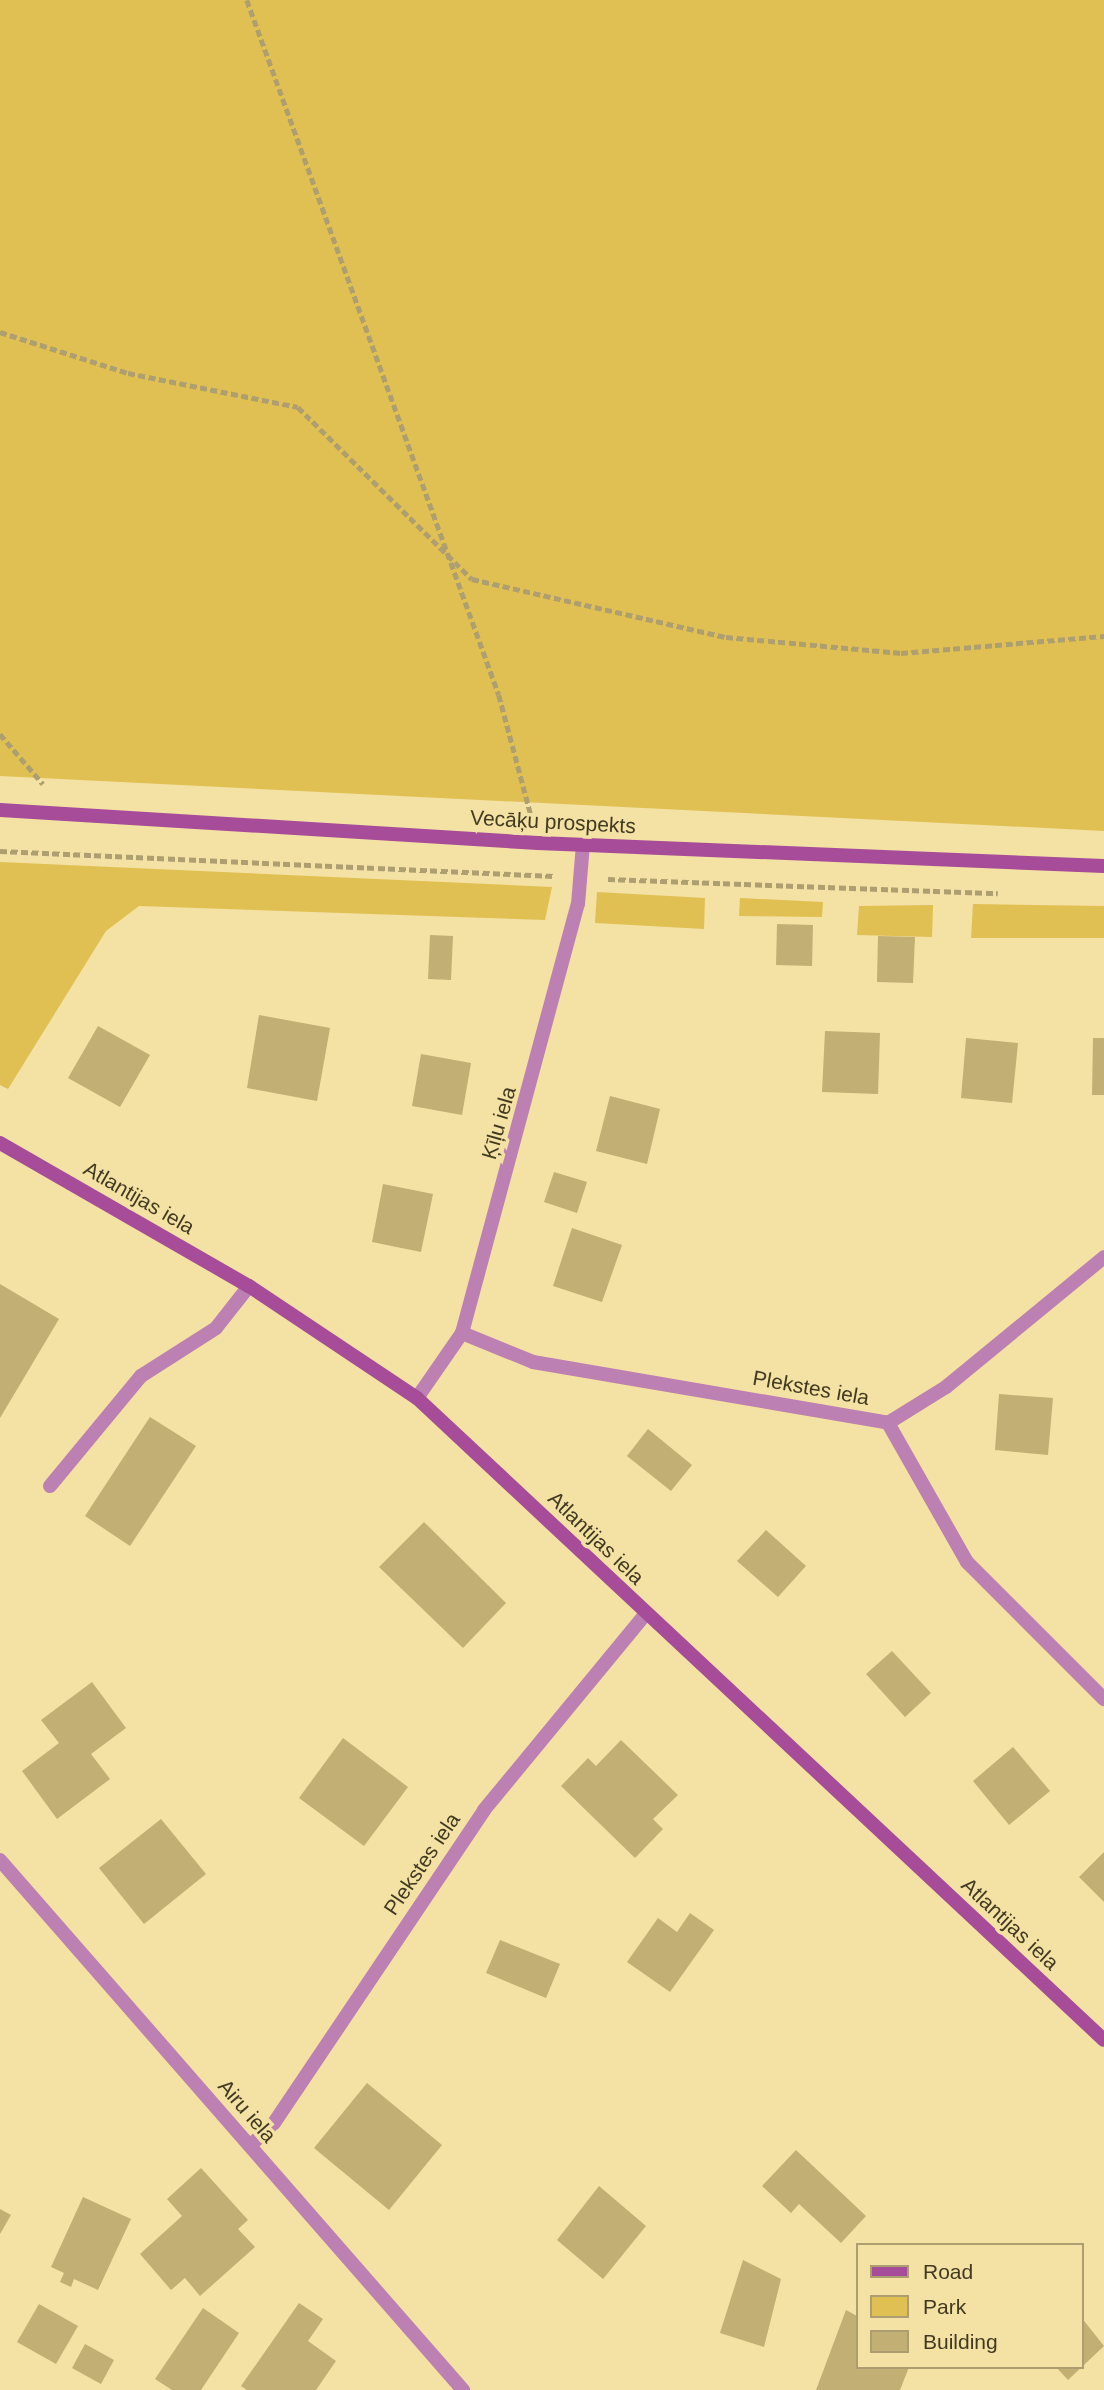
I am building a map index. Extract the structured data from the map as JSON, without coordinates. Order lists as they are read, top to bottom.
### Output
{
  "streets": {
    "main road": ["Vecāķu prospekts", "Atlantijas iela"],
    "street": ["Ķīļu iela", "Plekstes iela", "Airu iela"]
  },
  "crossings": [
    ["Vecāķu prospekts", "Ķīļu iela"],
    ["Ķīļu iela", "Atlantijas iela"],
    ["Ķīļu iela", "Plekstes iela"],
    ["Atlantijas iela", "Plekstes iela"],
    ["Plekstes iela", "Airu iela"]
  ],
  "legend": ["Road", "Park", "Building"]
}
